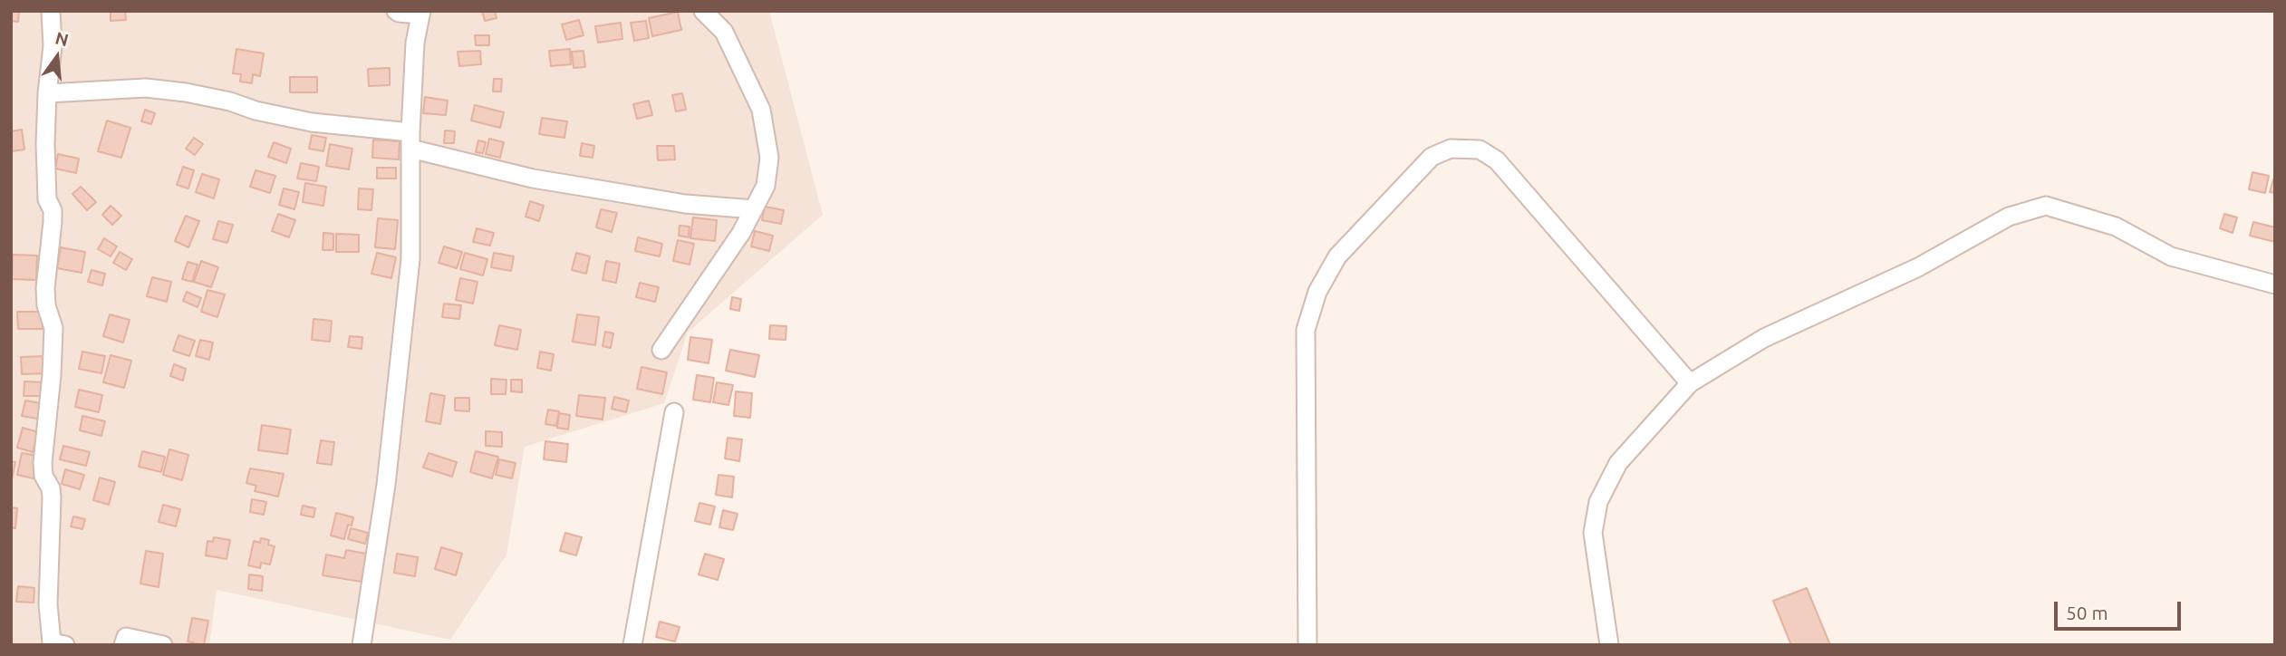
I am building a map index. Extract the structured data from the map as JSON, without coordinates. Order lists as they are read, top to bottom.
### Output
{
  "scale_bar": "50 m",
  "north": "top"
}
